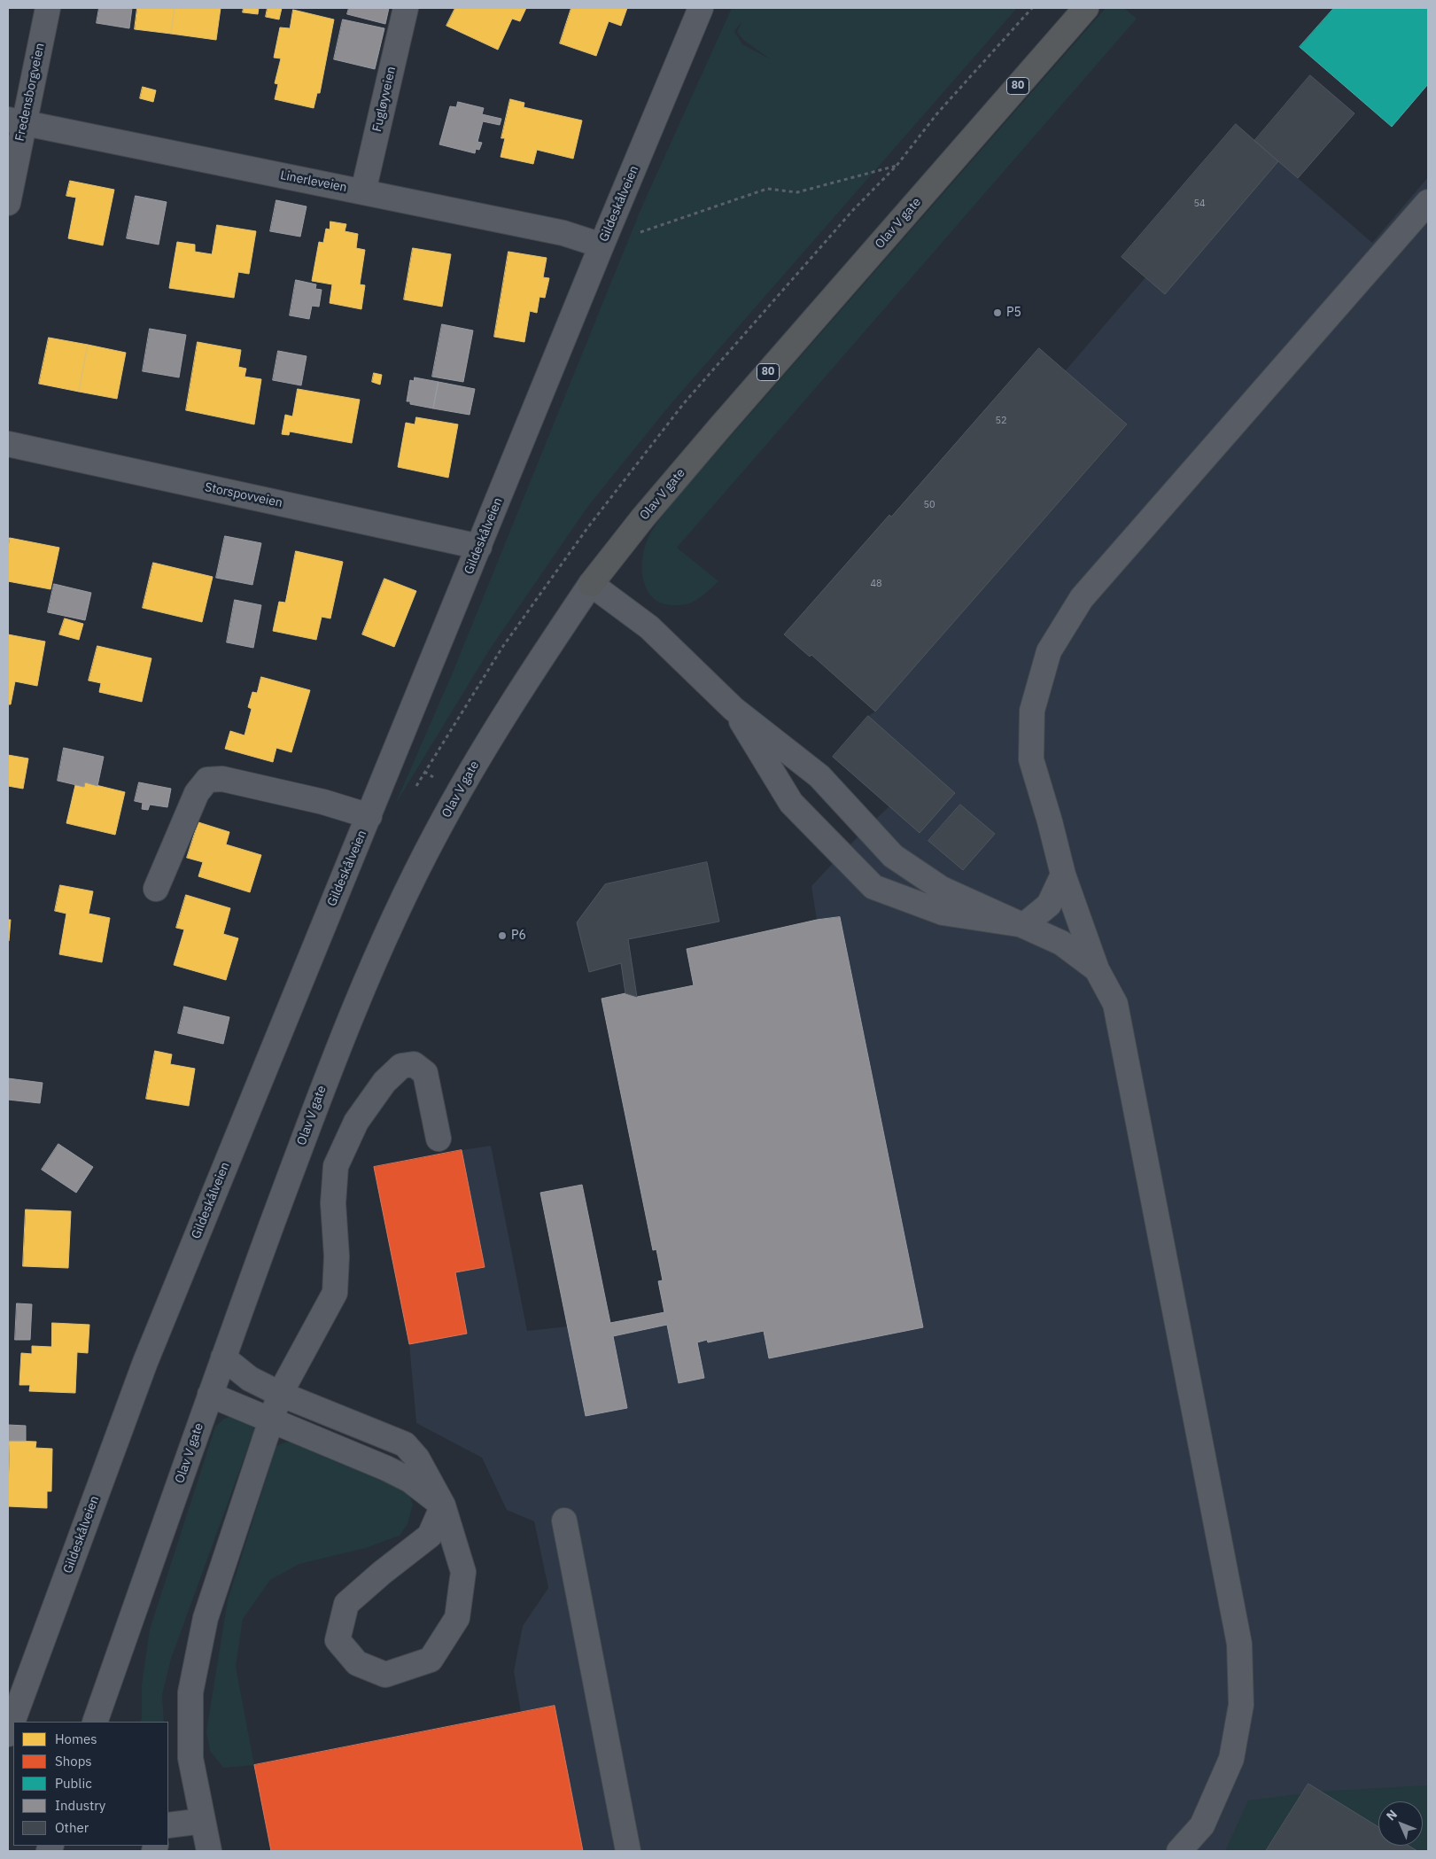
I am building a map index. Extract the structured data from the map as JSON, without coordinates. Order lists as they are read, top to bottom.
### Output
{
  "streets": {
    "highway": ["80", "Olav V gate"],
    "street": [
      "Fredensborgveien",
      "Fugløyveien",
      "Linerleveien",
      "Gildeskålveien",
      "Storspovveien"
    ]
  },
  "crossings": [
    ["Fredensborgveien", "Linerleveien"],
    ["Fugløyveien", "Linerleveien"],
    ["Linerleveien", "Gildeskålveien"],
    ["Gildeskålveien", "Storspovveien"]
  ],
  "places": ["P5", "P6"],
  "house_numbers": [
    "54",
    "52",
    "50",
    "48"
  ],
  "legend": [
    "Homes",
    "Shops",
    "Public",
    "Industry",
    "Other"
  ],
  "north": "top left"
}
